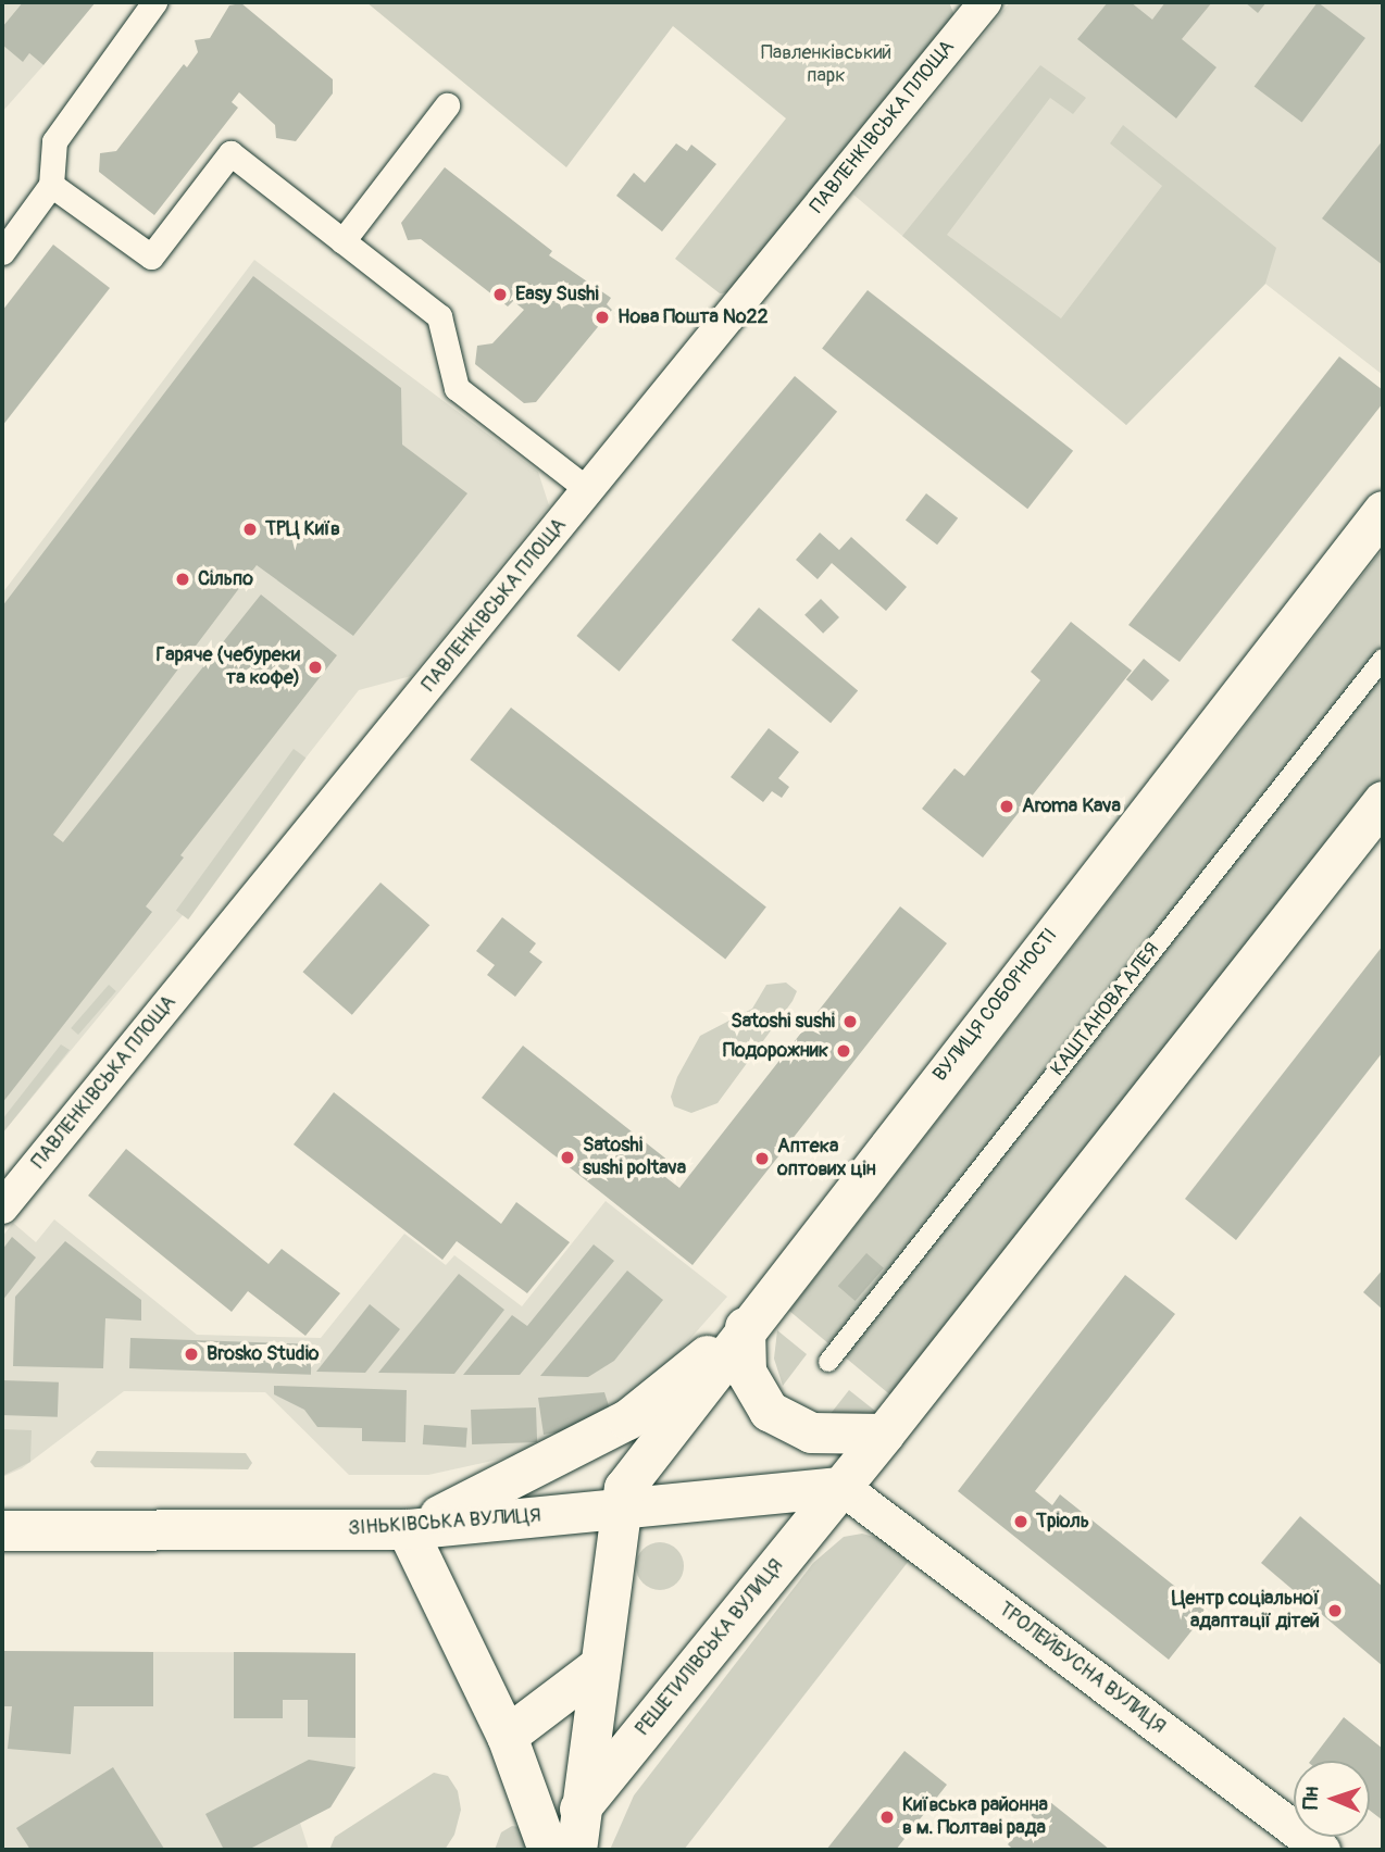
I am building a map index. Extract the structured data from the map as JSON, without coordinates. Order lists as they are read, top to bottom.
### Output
{
  "streets": {
    "main road": [
      "ВУЛИЦЯ СОБОРНОСТІ",
      "ЗІНЬКІВСЬКА ВУЛИЦЯ",
      "РЕШЕТИЛІВСЬКА ВУЛИЦЯ",
      "ТРОЛЕЙБУСНА ВУЛИЦЯ"
    ],
    "street": ["ПАВЛЕНКІВСЬКА ПЛОЩА", "КАШТАНОВА АЛЕЯ"]
  },
  "crossings": [
    ["ВУЛИЦЯ СОБОРНОСТІ", "ЗІНЬКІВСЬКА ВУЛИЦЯ"],
    ["ЗІНЬКІВСЬКА ВУЛИЦЯ", "РЕШЕТИЛІВСЬКА ВУЛИЦЯ"],
    ["ЗІНЬКІВСЬКА ВУЛИЦЯ", "ТРОЛЕЙБУСНА ВУЛИЦЯ"],
    ["РЕШЕТИЛІВСЬКА ВУЛИЦЯ", "ТРОЛЕЙБУСНА ВУЛИЦЯ"]
  ],
  "parks": ["Павленківський парк"],
  "places": [
    "Easy Sushi",
    "Нова Пошта №22",
    "ТРЦ Київ",
    "Сільпо",
    "Гаряче (чебуреки та кофе)",
    "Aroma Kava",
    "Satoshi sushi",
    "Подорожник",
    "Satoshi sushi poltava",
    "Аптека оптових цін",
    "Brosko Studio",
    "Тріоль",
    "Центр соціальної адаптації дітей",
    "Київська районна в м. Полтаві рада"
  ],
  "north": "left"
}
